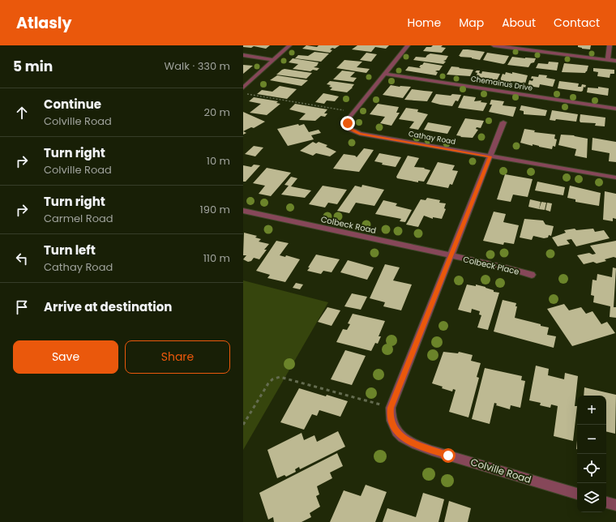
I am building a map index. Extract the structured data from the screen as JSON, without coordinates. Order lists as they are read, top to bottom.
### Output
{
  "streets": {
    "street": [
      "Chemainus Drive",
      "Cathay Road",
      "Colbeck Road",
      "Colbeck Place",
      "Colville Road"
    ]
  },
  "crossings": [
    ["Chemainus Drive", "Cathay Road"],
    ["Colbeck Road", "Colbeck Place"],
    ["Colbeck Road", "Colville Road"],
    ["Colbeck Place", "Colville Road"]
  ],
  "page": {
    "header": "Atlasly",
    "nav": [
      "Home",
      "Map",
      "About",
      "Contact"
    ],
    "heading": ["5 min", "Walk · 330 m"],
    "list": [
      ["Continue", "Colville Road", "20 m"],
      ["Turn right", "Colville Road", "10 m"],
      ["Turn right", "Carmel Road", "190 m"],
      ["Turn left", "Cathay Road", "110 m"],
      "Arrive at destination"
    ],
    "buttons": ["Save", "Share"],
    "map_buttons": ["+", "−"]
  }
}
